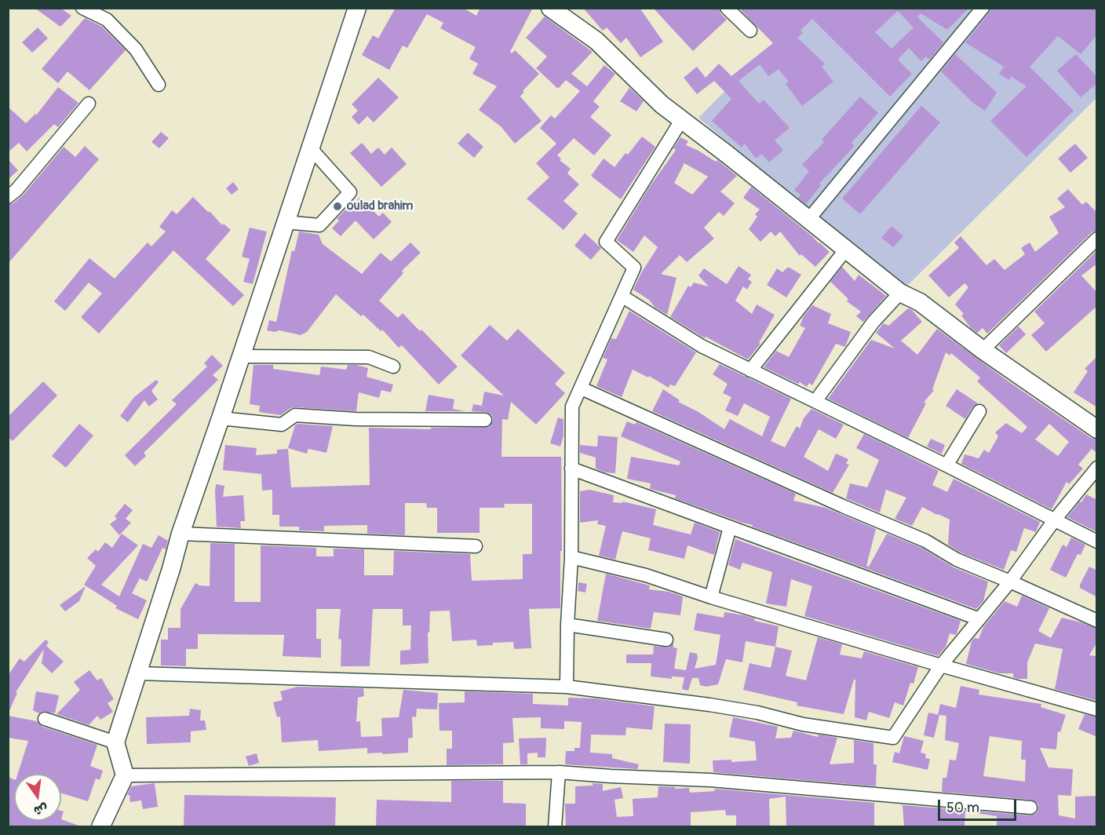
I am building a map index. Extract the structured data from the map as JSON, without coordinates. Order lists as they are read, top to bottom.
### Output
{
  "places": ["oulad brahim"],
  "scale_bar": "50 m",
  "north": "bottom"
}
